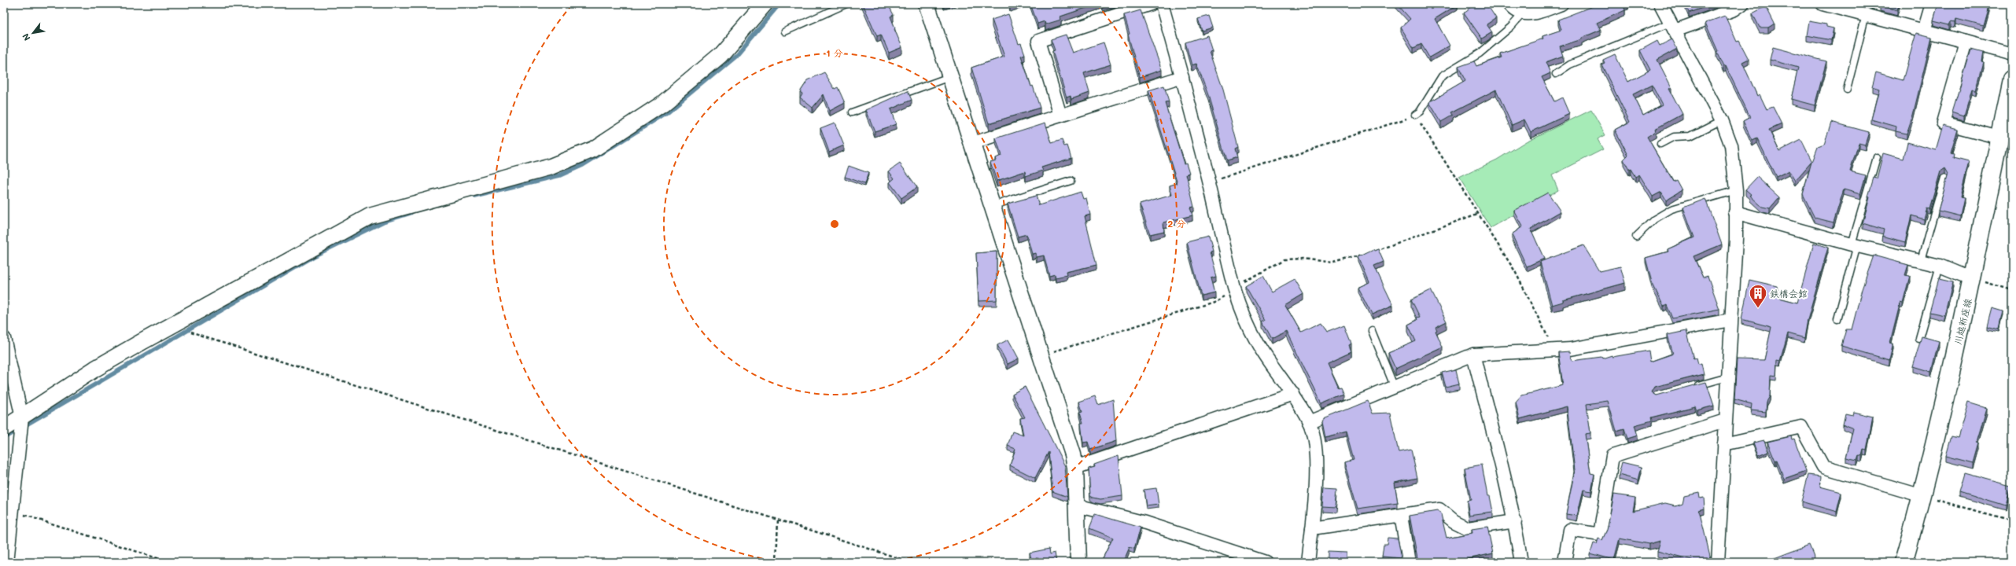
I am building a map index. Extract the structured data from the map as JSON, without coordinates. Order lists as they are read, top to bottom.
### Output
{
  "streets": {
    "main road": ["川越新座線"]
  },
  "places": {
    "building": ["鉄構会館"]
  },
  "north": "bottom left",
  "rings": ["1 分", "2 分"]
}
